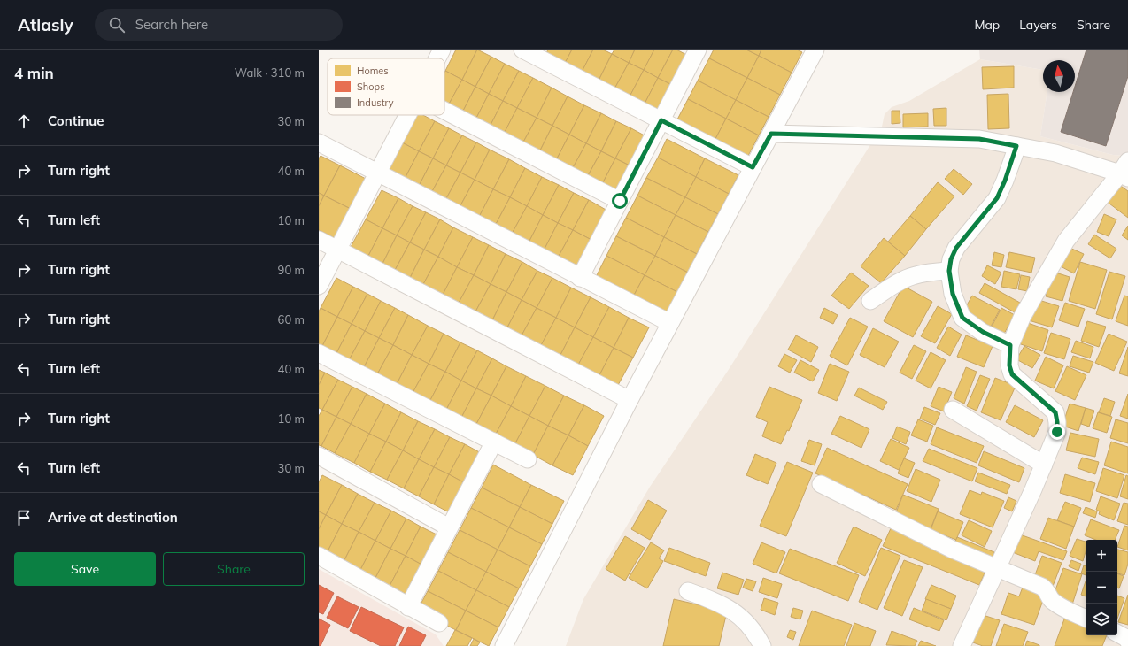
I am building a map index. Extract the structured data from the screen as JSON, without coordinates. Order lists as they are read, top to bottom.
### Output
{
  "legend": ["Homes", "Shops", "Industry"],
  "north": "top",
  "page": {
    "header": "Atlasly",
    "search": "Search here",
    "nav": ["Map", "Layers", "Share"],
    "heading": ["4 min", "Walk · 310 m"],
    "list": [
      ["Continue", "30 m"],
      ["Turn right", "40 m"],
      ["Turn left", "10 m"],
      ["Turn right", "90 m"],
      ["Turn right", "60 m"],
      ["Turn left", "40 m"],
      ["Turn right", "10 m"],
      ["Turn left", "30 m"],
      "Arrive at destination"
    ],
    "map_buttons": ["+", "−"],
    "buttons": ["Save", "Share"]
  }
}
